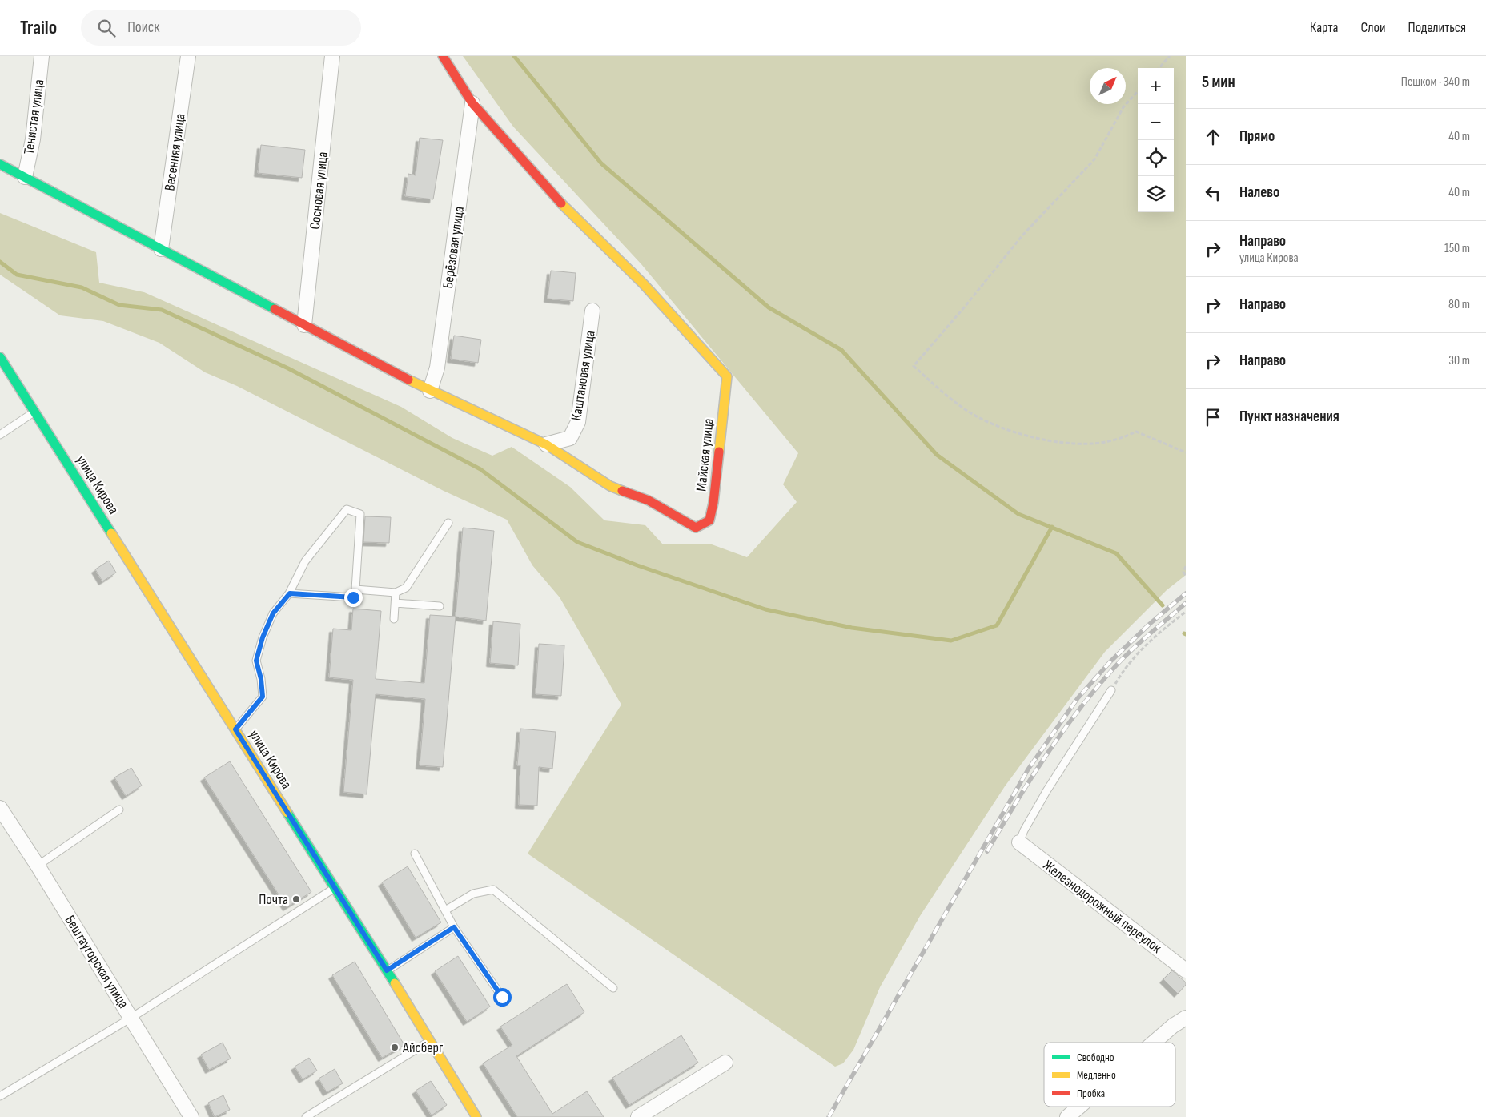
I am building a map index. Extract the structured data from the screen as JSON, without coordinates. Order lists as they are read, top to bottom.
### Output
{
  "streets": {
    "street": [
      "Тенистая улица",
      "Весенняя улица",
      "Сосновая улица",
      "Берёзовая улица",
      "Каштановая улица",
      "Майская улица",
      "улица Кирова",
      "Железнодорожный переулок",
      "Бештаугорская улица"
    ]
  },
  "crossings": [
    ["Берёзовая улица", "Майская улица"],
    ["Каштановая улица", "Майская улица"]
  ],
  "places": ["Почта", "Айсберг"],
  "legend": ["Свободно", "Медленно", "Пробка"],
  "north": "top right",
  "page": {
    "header": "Trailo",
    "search": "Поиск",
    "nav": ["Карта", "Слои", "Поделиться"],
    "heading": ["5 мин", "Пешком · 340 m"],
    "map_buttons": ["+", "−"],
    "list": [
      ["Прямо", "40 m"],
      ["Налево", "40 m"],
      ["Направо", "улица Кирова", "150 m"],
      ["Направо", "80 m"],
      ["Направо", "30 m"],
      "Пункт назначения"
    ]
  }
}
